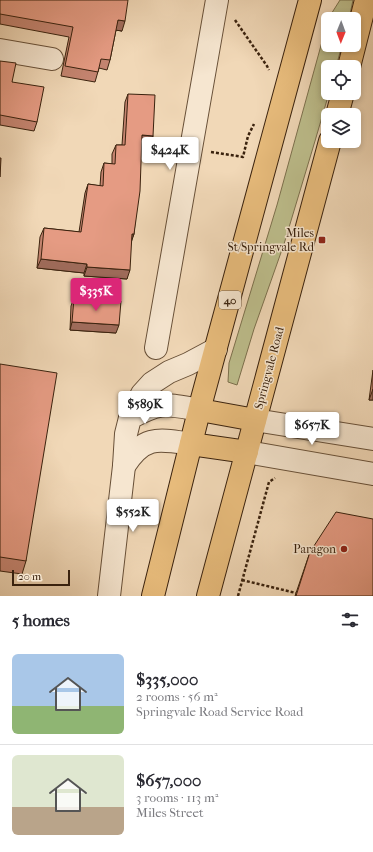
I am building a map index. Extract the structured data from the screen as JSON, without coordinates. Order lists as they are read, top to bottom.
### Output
{
  "streets": {
    "highway": ["40", "Springvale Road"]
  },
  "places": {
    "transit": ["Miles St/Springvale Rd"],
    "other": ["Paragon"]
  },
  "scale_bar": "20 m",
  "north": "bottom",
  "page": {
    "price": [
      "$424K",
      "$335K",
      "$589K",
      "$657K",
      "$552K"
    ],
    "scale": "20 m",
    "heading": "5 homes",
    "list": [
      {
        "name": "$335,000",
        "note": "2 rooms · 56 m² · Springvale Road Service Road"
      },
      {
        "name": "$657,000",
        "note": "3 rooms · 113 m² · Miles Street"
      }
    ]
  }
}
